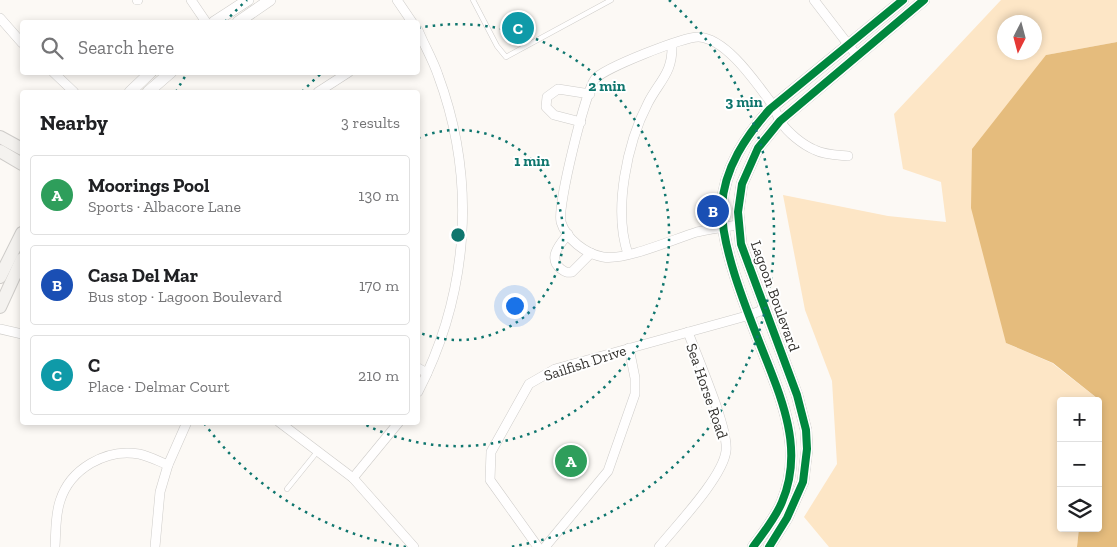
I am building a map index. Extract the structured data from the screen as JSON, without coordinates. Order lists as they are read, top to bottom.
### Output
{
  "streets": {
    "street": ["Lagoon Boulevard", "Sailfish Drive", "Sea Horse Road"]
  },
  "crossings": [
    ["Lagoon Boulevard", "Sailfish Drive"],
    ["Sailfish Drive", "Sea Horse Road"]
  ],
  "north": "bottom",
  "page": {
    "pins": ["C", "B", "A"],
    "search": "Search here",
    "heading": ["Nearby", "3 results"],
    "list": [
      {
        "mark": "A",
        "name": "Moorings Pool",
        "note": "Sports · Albacore Lane",
        "value": "130 m"
      },
      {
        "mark": "B",
        "name": "Casa Del Mar",
        "note": "Bus stop · Lagoon Boulevard",
        "value": "170 m"
      },
      {
        "mark": "C",
        "name": "C",
        "note": "Place · Delmar Court",
        "value": "210 m"
      }
    ],
    "map_buttons": ["+", "−"]
  },
  "rings": ["2 min", "3 min", "1 min"]
}
